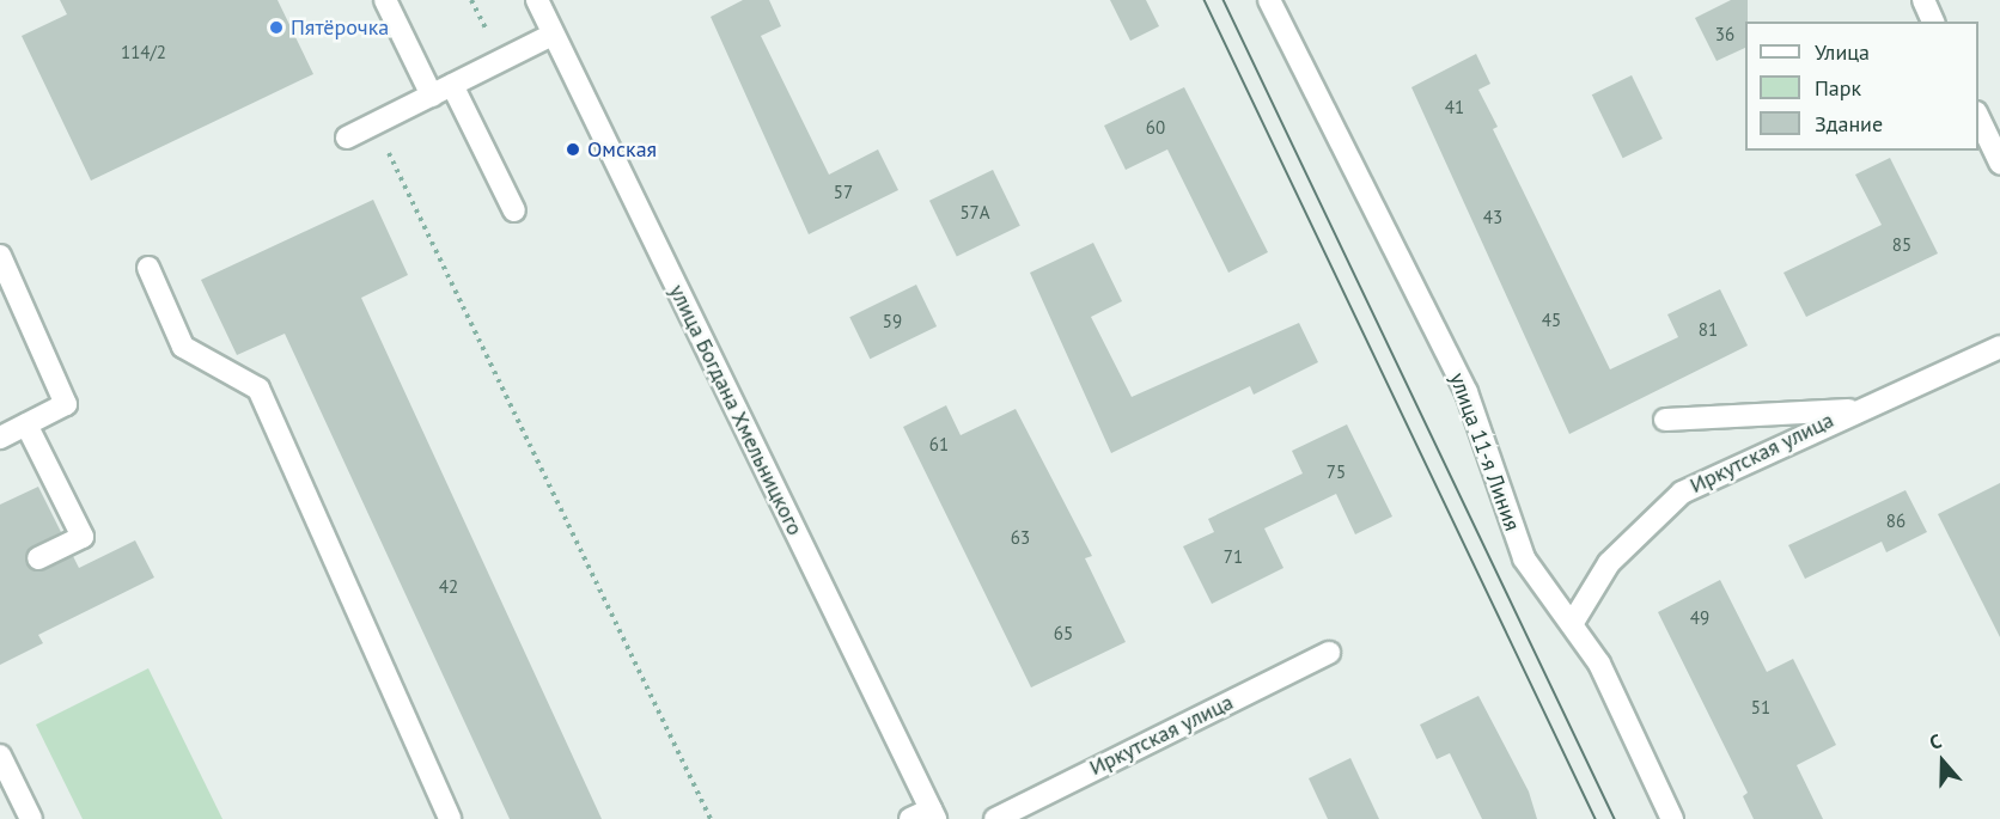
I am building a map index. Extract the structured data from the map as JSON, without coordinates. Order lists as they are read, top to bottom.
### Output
{
  "streets": {
    "street": ["улица Богдана Хмельницкого", "улица 11-я Линия", "Иркутская улица"]
  },
  "crossings": [
    ["улица 11-я Линия", "Иркутская улица"]
  ],
  "places": ["Пятёрочка", "Омская"],
  "house_numbers": [
    "36",
    "114/2",
    "41",
    "60",
    "57",
    "57А",
    "43",
    "85",
    "45",
    "59",
    "81",
    "61",
    "75",
    "86",
    "63",
    "71",
    "42",
    "49",
    "65",
    "51"
  ],
  "legend": ["Улица", "Парк", "Здание"],
  "north": "top"
}
